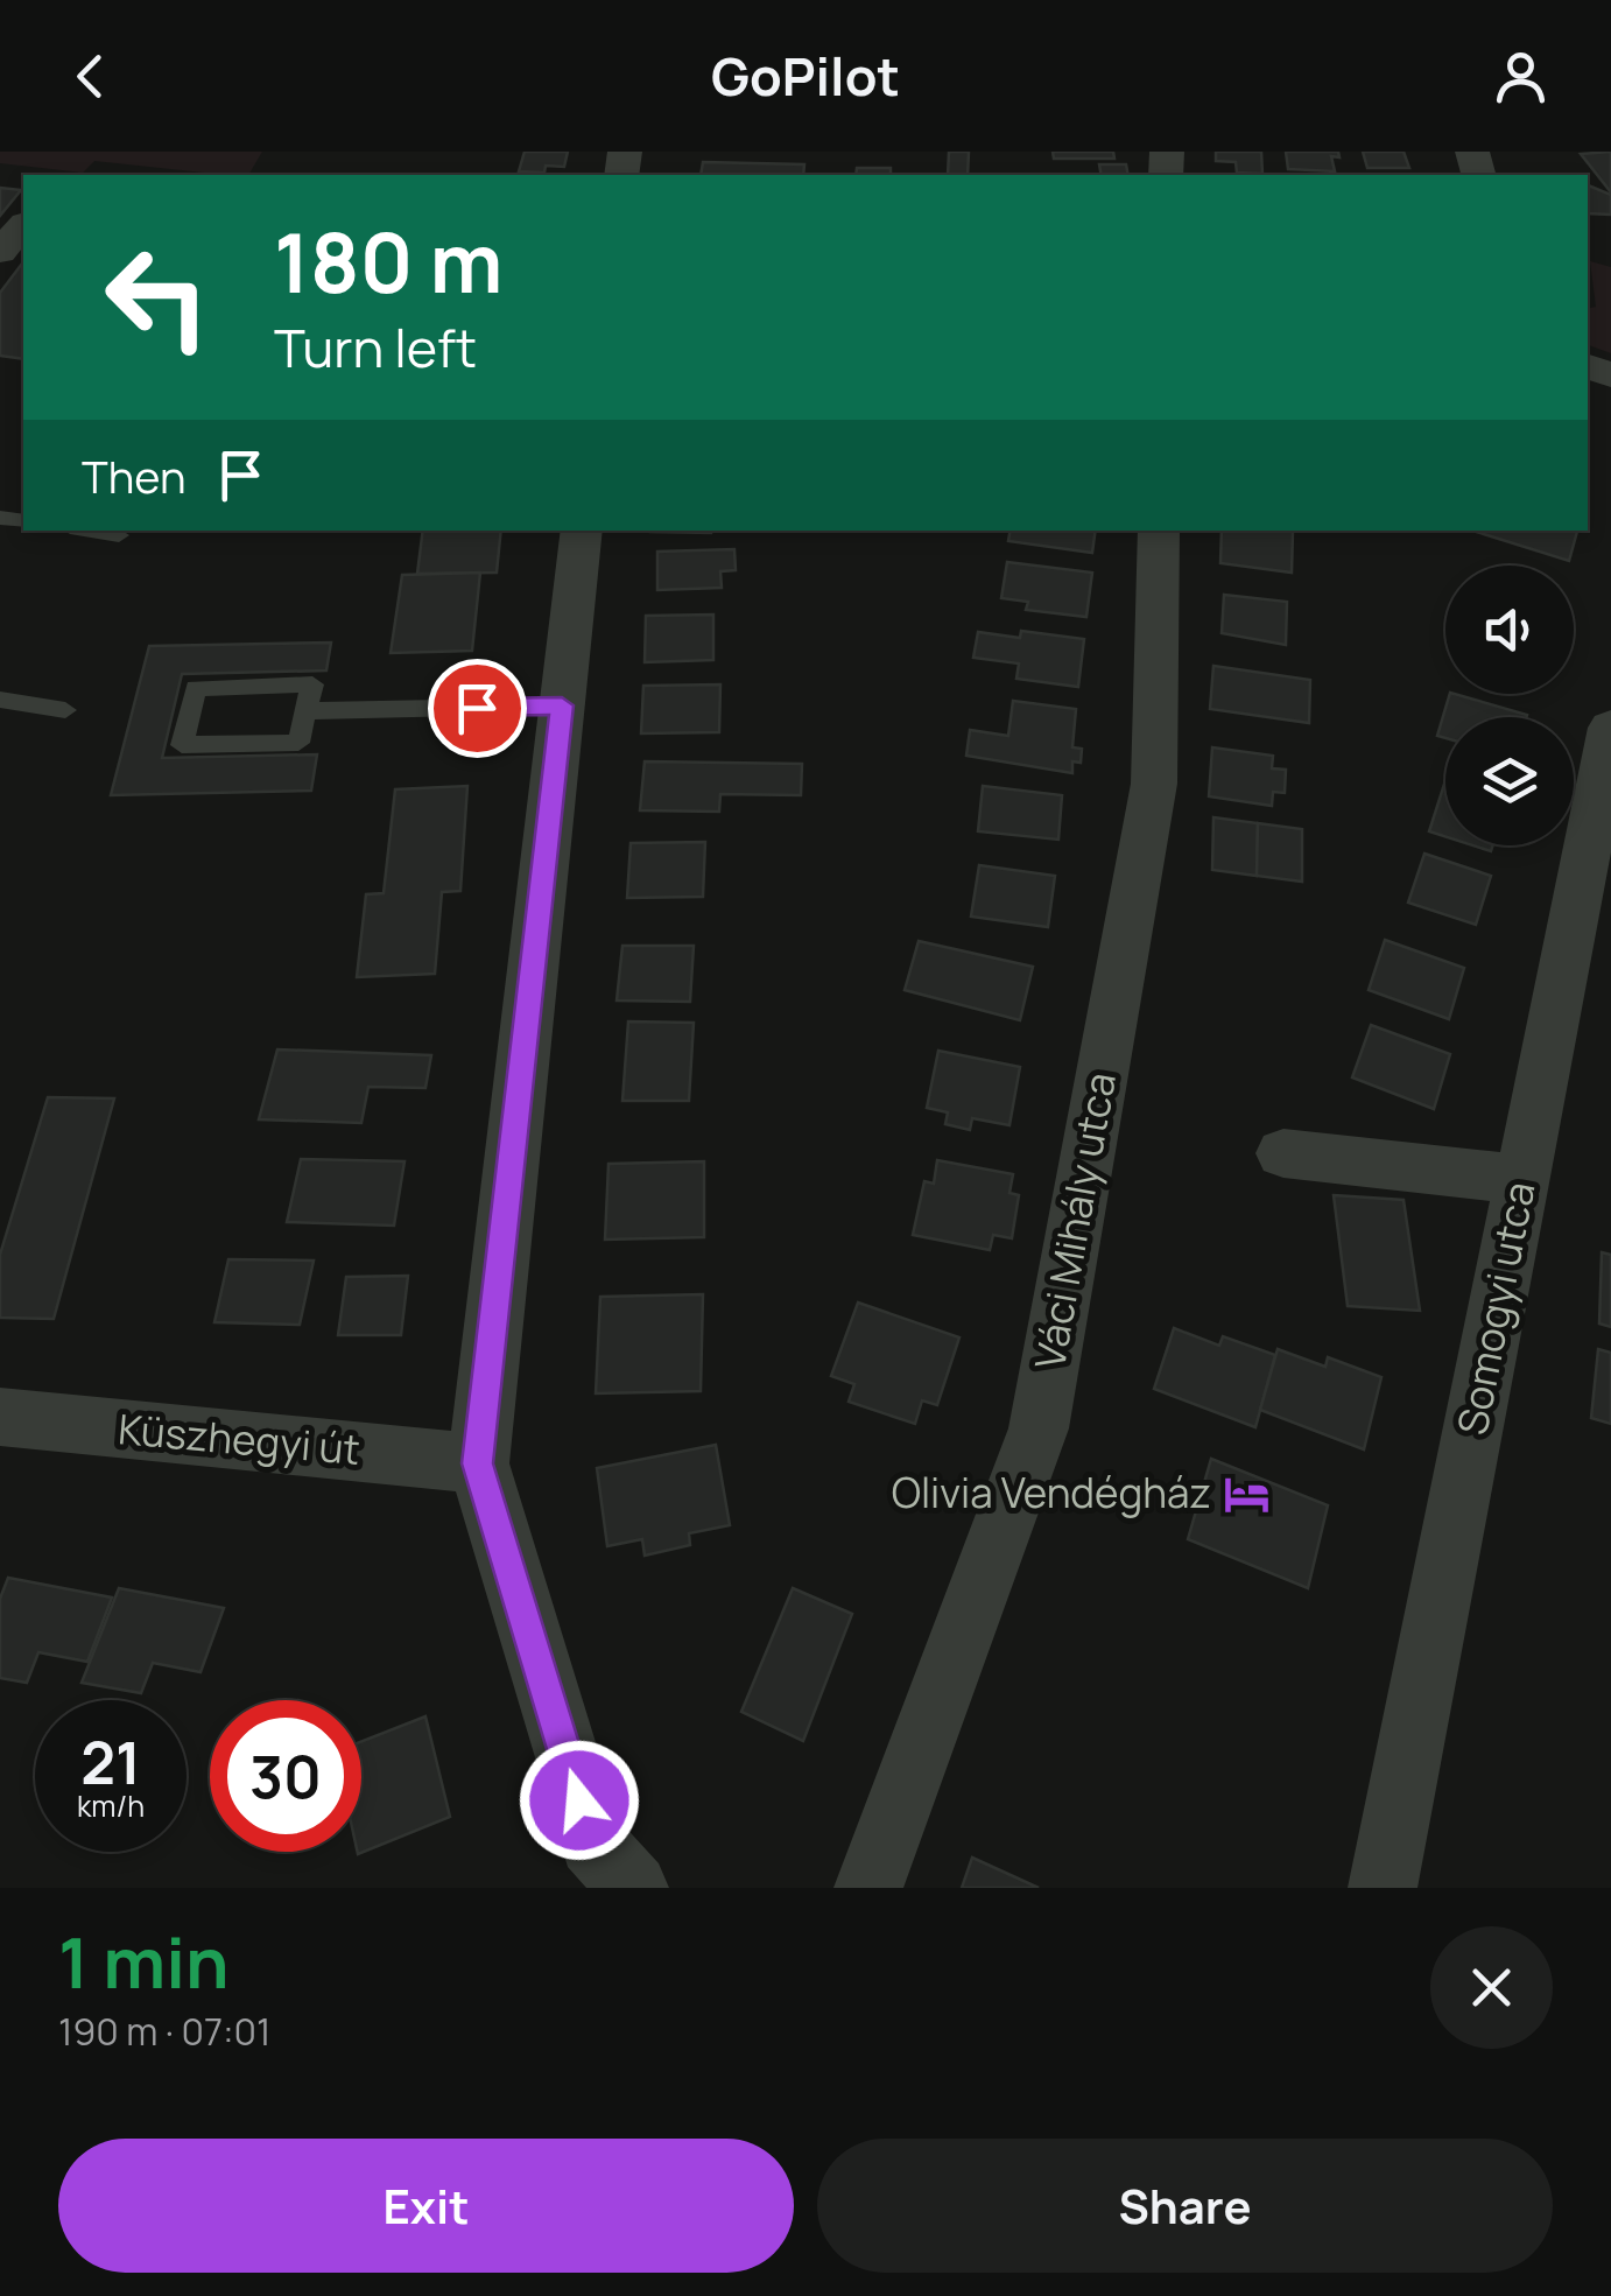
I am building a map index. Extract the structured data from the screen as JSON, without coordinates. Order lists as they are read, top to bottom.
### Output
{
  "streets": {
    "street": ["Váci Mihály utca", "Somogyi utca", "Küszhegyi út"]
  },
  "places": {
    "hotel": ["Olivia Vendégház"]
  },
  "page": {
    "header": "GoPilot",
    "turn": ["180 m", "Turn left"],
    "then": "Then",
    "speed": "21 km/h",
    "limit": "30",
    "heading": ["1 min", "190 m · 07:01"],
    "buttons": ["Exit", "Share"]
  }
}
